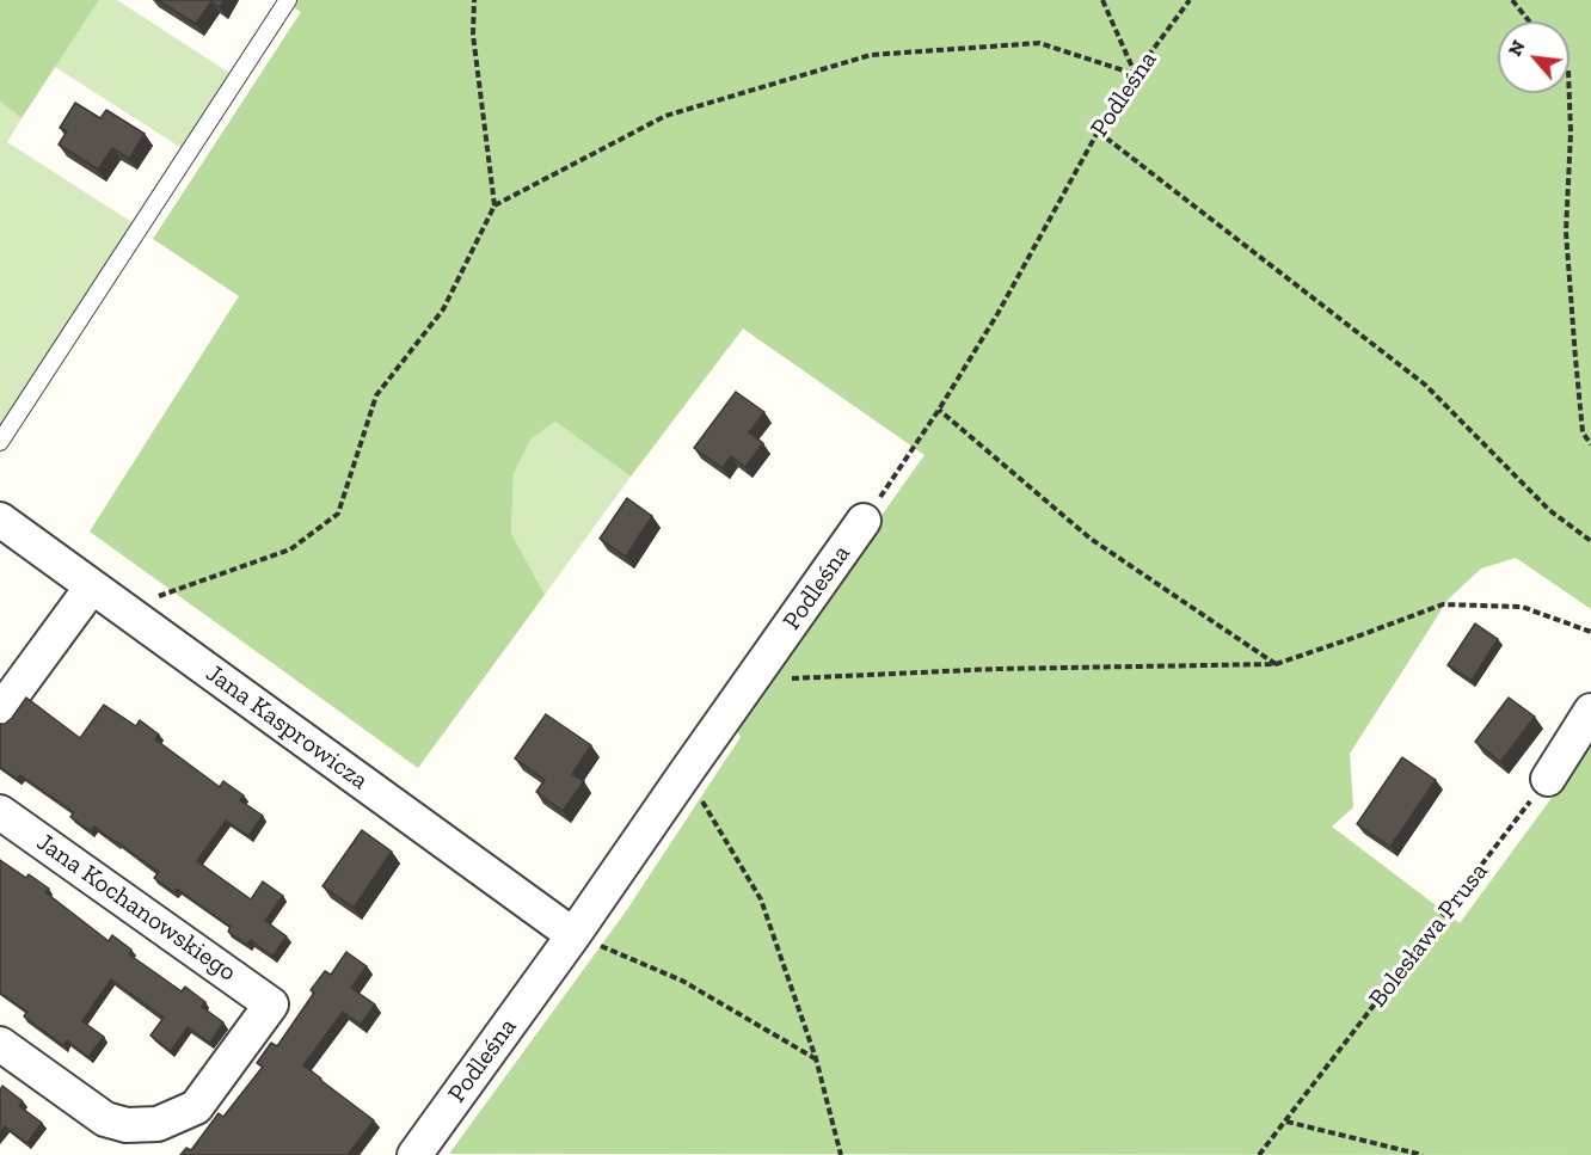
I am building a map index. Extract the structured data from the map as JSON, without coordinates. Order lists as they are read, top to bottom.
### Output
{
  "streets": {
    "street": ["Podleśna", "Jana Kasprowicza", "Jana Kochanowskiego"],
    "path": ["Bolesława Prusa"]
  },
  "crossings": [
    ["Podleśna", "Jana Kasprowicza"]
  ],
  "north": "top left"
}
